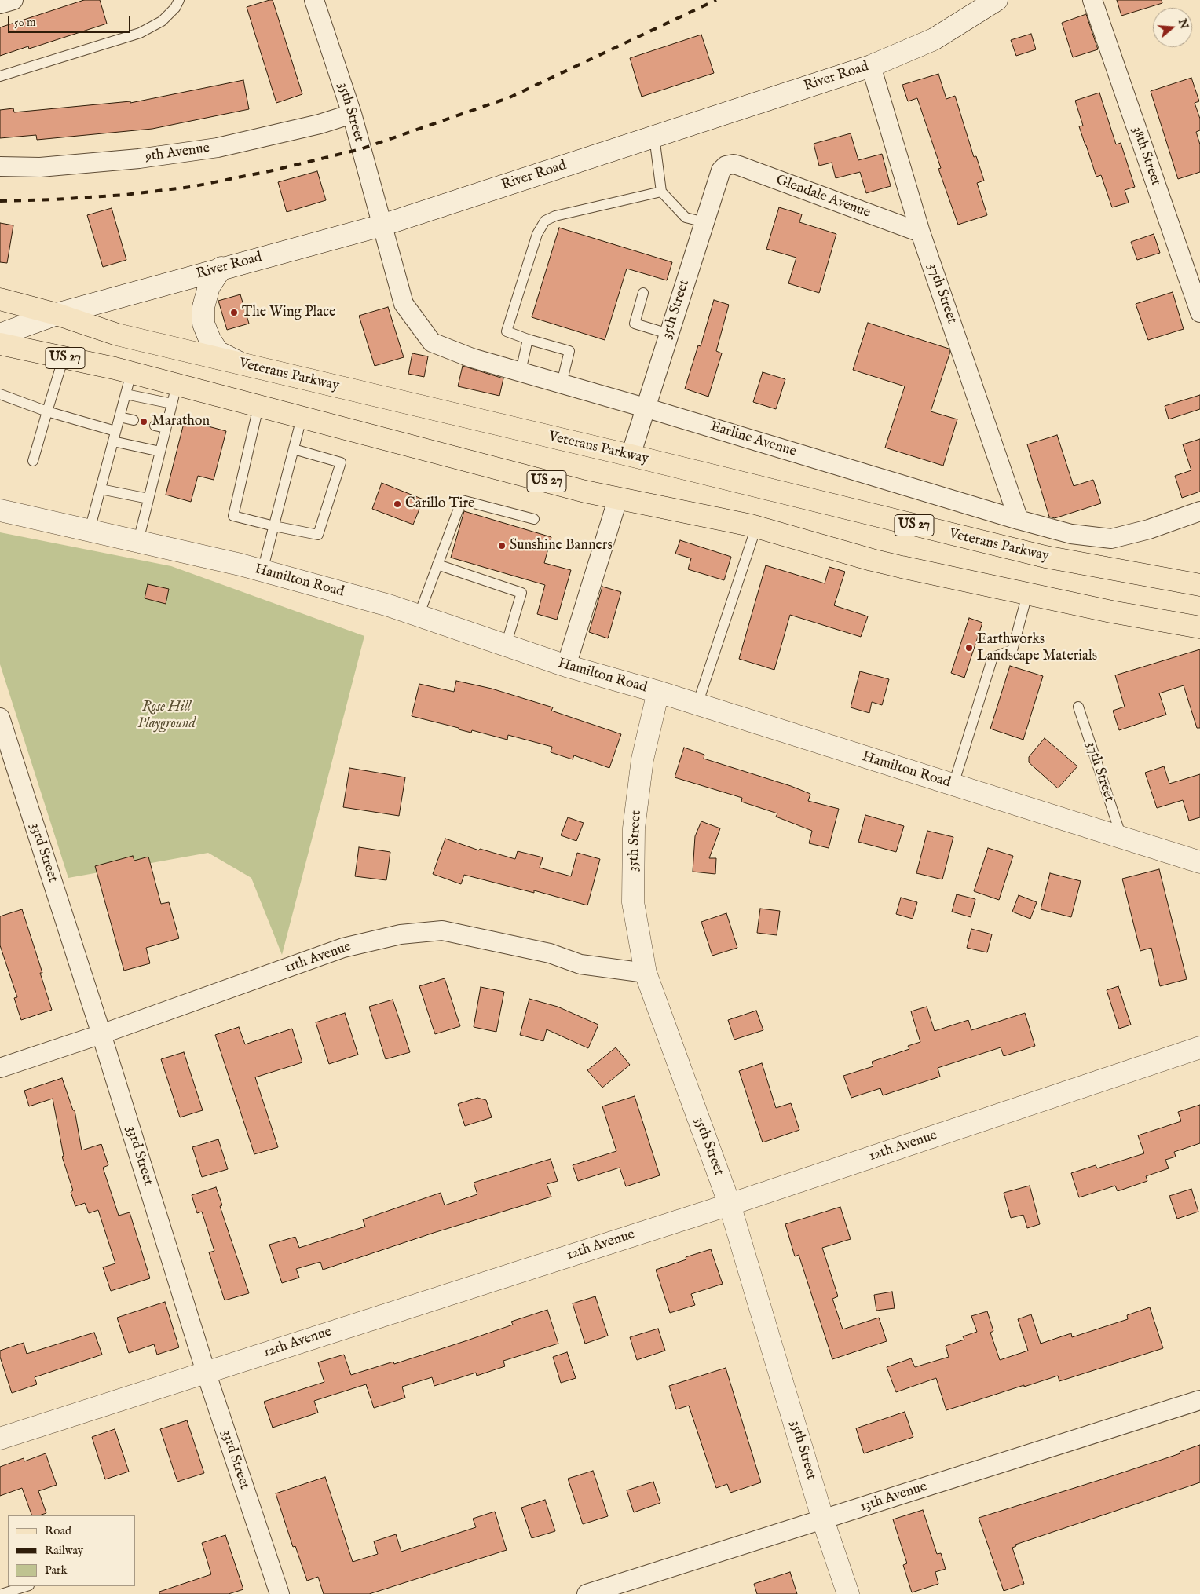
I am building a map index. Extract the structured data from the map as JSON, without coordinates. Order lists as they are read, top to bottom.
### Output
{
  "streets": {
    "main road": ["US 27", "Veterans Parkway"],
    "street": [
      "River Road",
      "35th Street",
      "9th Avenue",
      "38th Street",
      "Glendale Avenue",
      "37th Street",
      "Earline Avenue",
      "Hamilton Road",
      "33rd Street",
      "11th Avenue",
      "12th Avenue",
      "13th Avenue"
    ]
  },
  "crossings": [
    ["River Road", "35th Street"],
    ["River Road", "37th Street"],
    ["River Road", "Veterans Parkway"],
    ["River Road", "Earline Avenue"],
    ["35th Street", "9th Avenue"],
    ["35th Street", "Glendale Avenue"],
    ["35th Street", "Veterans Parkway"],
    ["35th Street", "Earline Avenue"],
    ["35th Street", "Hamilton Road"],
    ["35th Street", "11th Avenue"],
    ["35th Street", "12th Avenue"],
    ["35th Street", "13th Avenue"],
    ["Glendale Avenue", "37th Street"],
    ["37th Street", "Earline Avenue"],
    ["37th Street", "Hamilton Road"],
    ["33rd Street", "11th Avenue"],
    ["33rd Street", "12th Avenue"]
  ],
  "parks": ["Rose Hill Playground"],
  "places": [
    "The Wing Place",
    "Marathon",
    "Carillo Tire",
    "Sunshine Banners",
    "Earthworks Landscape Materials"
  ],
  "legend": ["Road", "Railway", "Park"],
  "scale_bar": "50 m",
  "north": "right"
}
